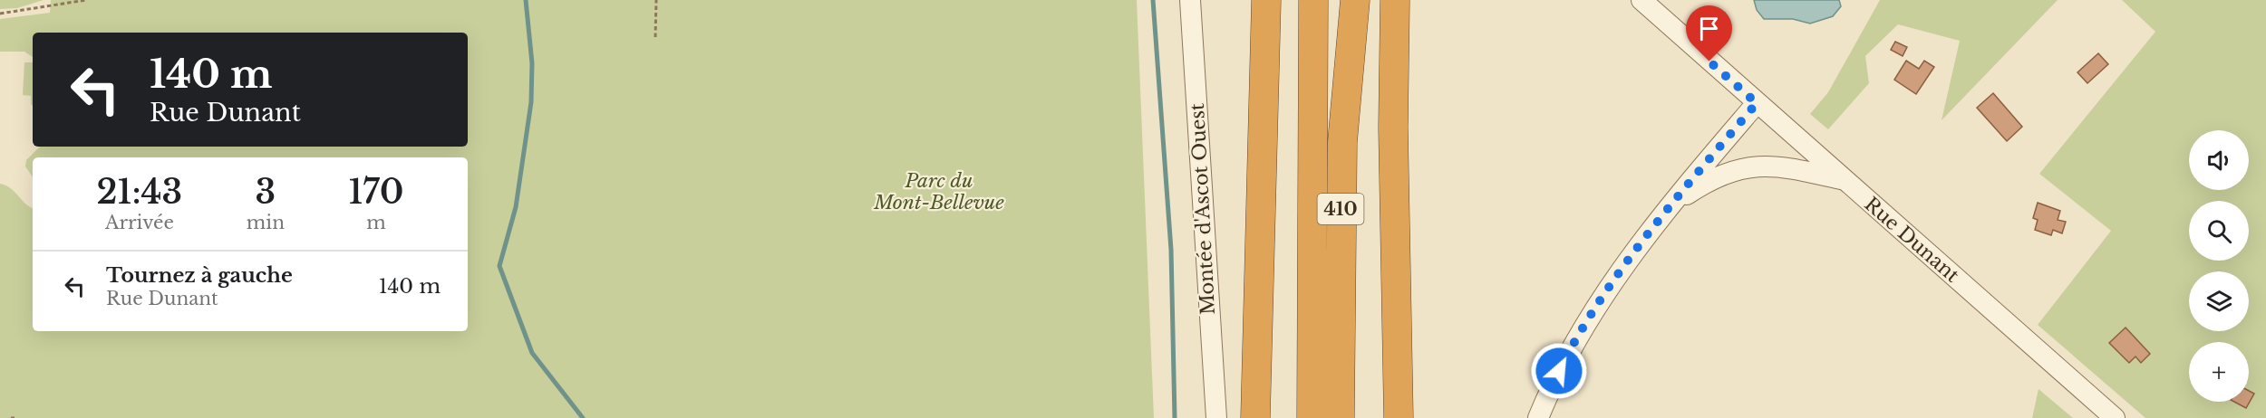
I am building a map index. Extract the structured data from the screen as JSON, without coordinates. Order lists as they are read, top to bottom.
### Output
{
  "streets": {
    "highway": ["410"],
    "street": ["Montée d'Ascot Ouest", "Rue Dunant"]
  },
  "parks": ["Parc du Mont-Bellevue"],
  "page": {
    "turn": ["140 m", "Rue Dunant"],
    "map_buttons": "+",
    "eta": [
      "21:43",
      "Arrivée",
      "3",
      "min",
      "170",
      "m"
    ],
    "list": [
      {
        "name": "Tournez à gauche",
        "note": "Rue Dunant",
        "value": "140 m"
      }
    ]
  }
}
